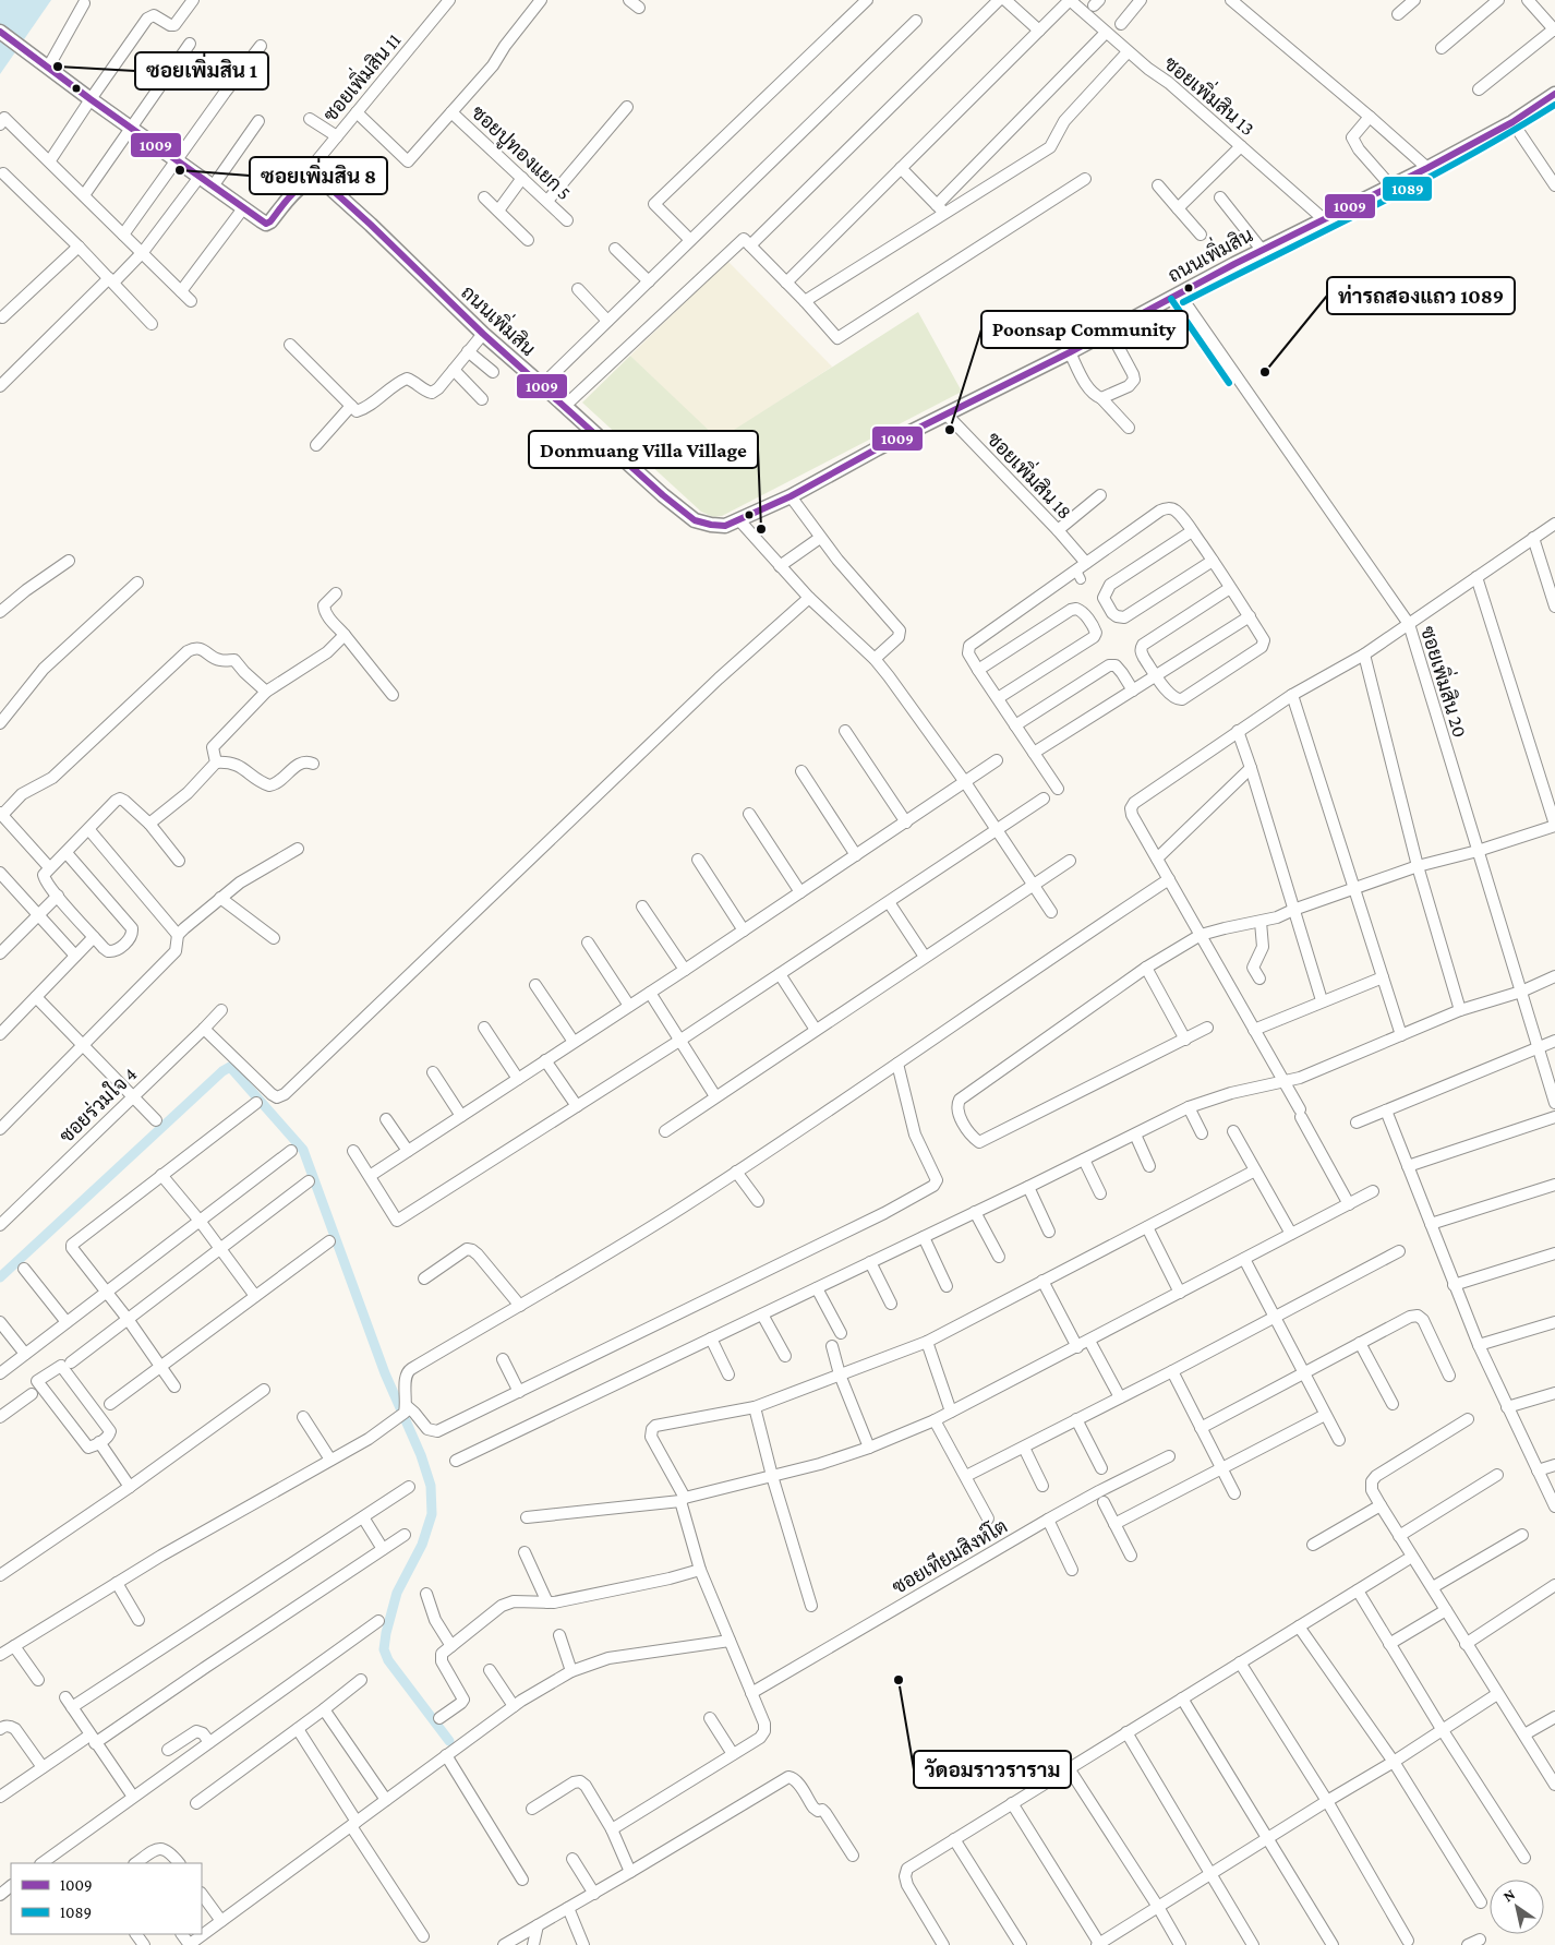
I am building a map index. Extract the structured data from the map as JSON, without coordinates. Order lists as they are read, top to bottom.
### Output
{
  "streets": {
    "street": [
      "ซอยเพิ่มสิน 11",
      "ซอยเพิ่มสิน 13",
      "ซอยปูทองแยก 5",
      "ถนนเพิ่มสิน",
      "ซอยเพิ่มสิน 18",
      "ซอยเพิ่มสิน 20",
      "ซอยร่วมใจ 4",
      "ซอยเทียมสิงห์โต"
    ]
  },
  "crossings": [
    ["ซอยเพิ่มสิน 11", "ถนนเพิ่มสิน"],
    ["ซอยเพิ่มสิน 13", "ถนนเพิ่มสิน"],
    ["ถนนเพิ่มสิน", "ซอยเพิ่มสิน 18"],
    ["ถนนเพิ่มสิน", "ซอยเพิ่มสิน 20"]
  ],
  "places": [
    "ซอยเพิ่มสิน 1",
    "ซอยเพิ่มสิน 8",
    "ท่ารถสองแถว 1089",
    "Poonsap Community",
    "Donmuang Villa Village",
    "วัดอมราวราราม"
  ],
  "lines": ["transit line 1009", "transit line 1089"],
  "legend": ["1009", "1089"],
  "north": "top left"
}
